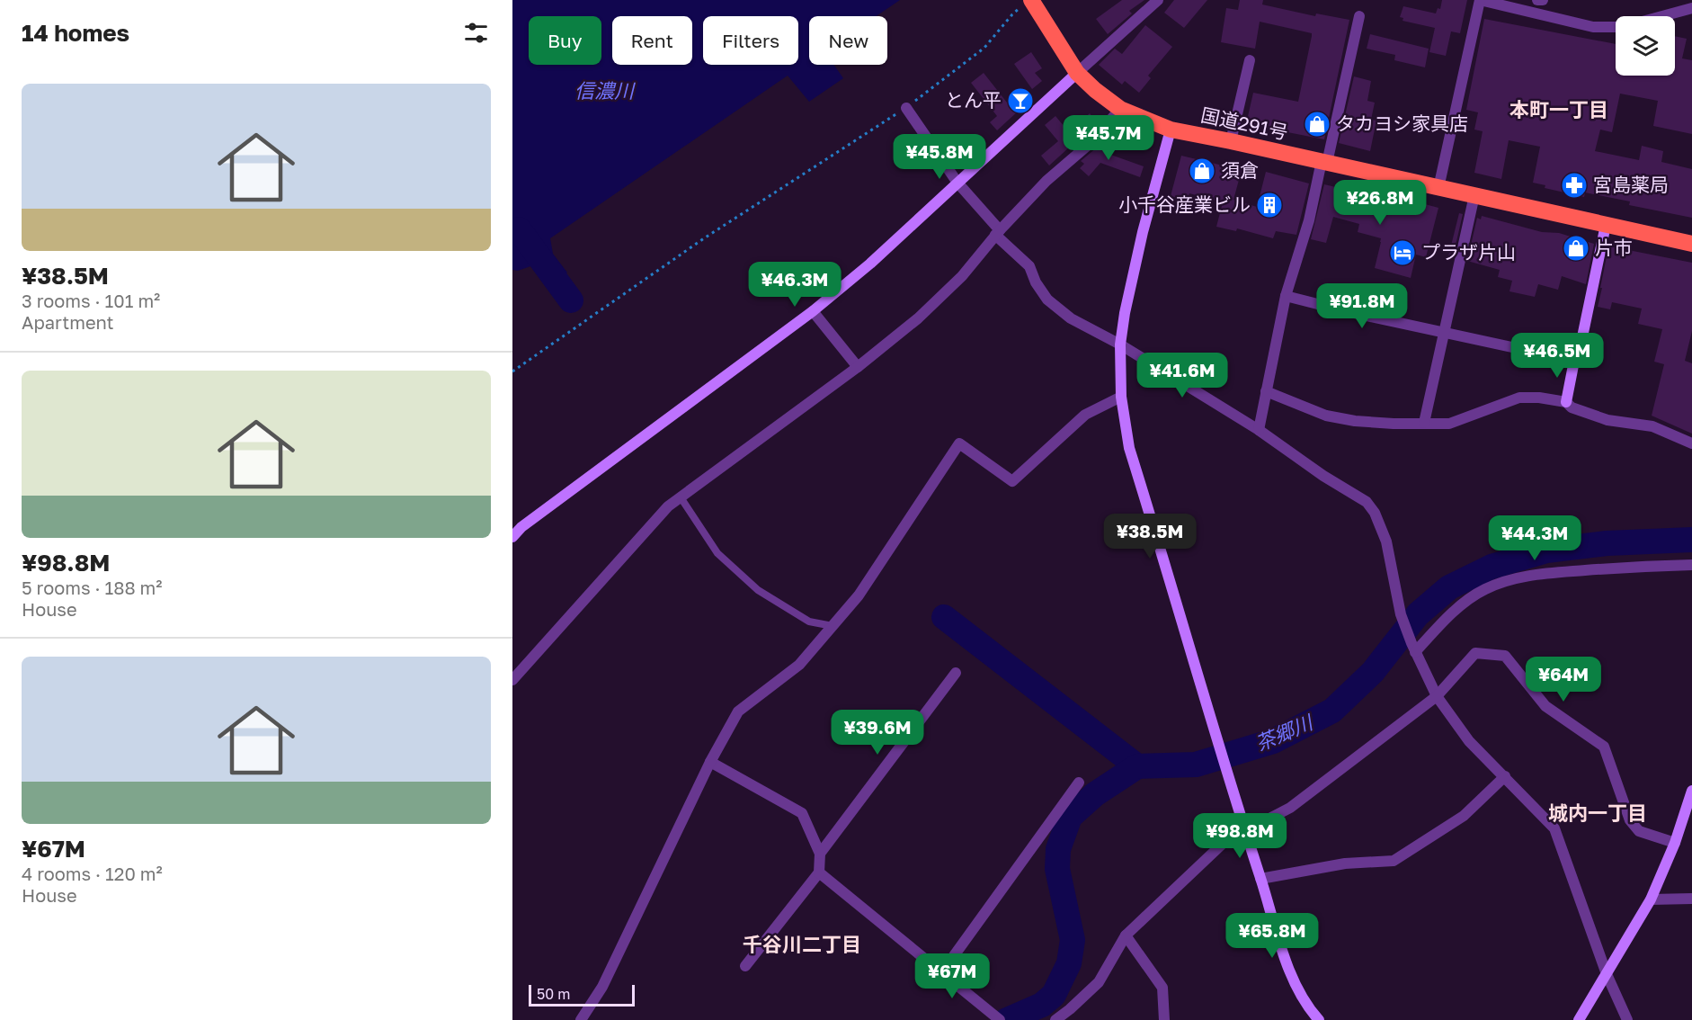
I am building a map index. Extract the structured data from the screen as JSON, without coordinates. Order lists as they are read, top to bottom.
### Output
{
  "streets": {
    "highway": ["国道291号"]
  },
  "districts": ["本町一丁目", "城内一丁目", "千谷川二丁目"],
  "water": ["信濃川", "茶郷川"],
  "places": {
    "bar": ["とん平"],
    "shop": ["タカヨシ家具店", "須倉", "片市"],
    "pharmacy": ["宮島薬局"],
    "building": ["小千谷産業ビル"],
    "hotel": ["プラザ片山"]
  },
  "scale_bar": "50 m",
  "page": {
    "heading": "14 homes",
    "chip": [
      "Buy",
      "Rent",
      "Filters",
      "New"
    ],
    "list": [
      {
        "name": "¥38.5M",
        "note": "3 rooms · 101 m² · Apartment"
      },
      {
        "name": "¥98.8M",
        "note": "5 rooms · 188 m² · House"
      },
      {
        "name": "¥67M",
        "note": "4 rooms · 120 m² · House"
      }
    ],
    "price": [
      "¥45.7M",
      "¥45.8M",
      "¥26.8M",
      "¥46.3M",
      "¥91.8M",
      "¥46.5M",
      "¥41.6M",
      "¥38.5M",
      "¥44.3M",
      "¥64M",
      "¥39.6M",
      "¥98.8M",
      "¥65.8M",
      "¥67M"
    ],
    "scale": "50 m"
  }
}
